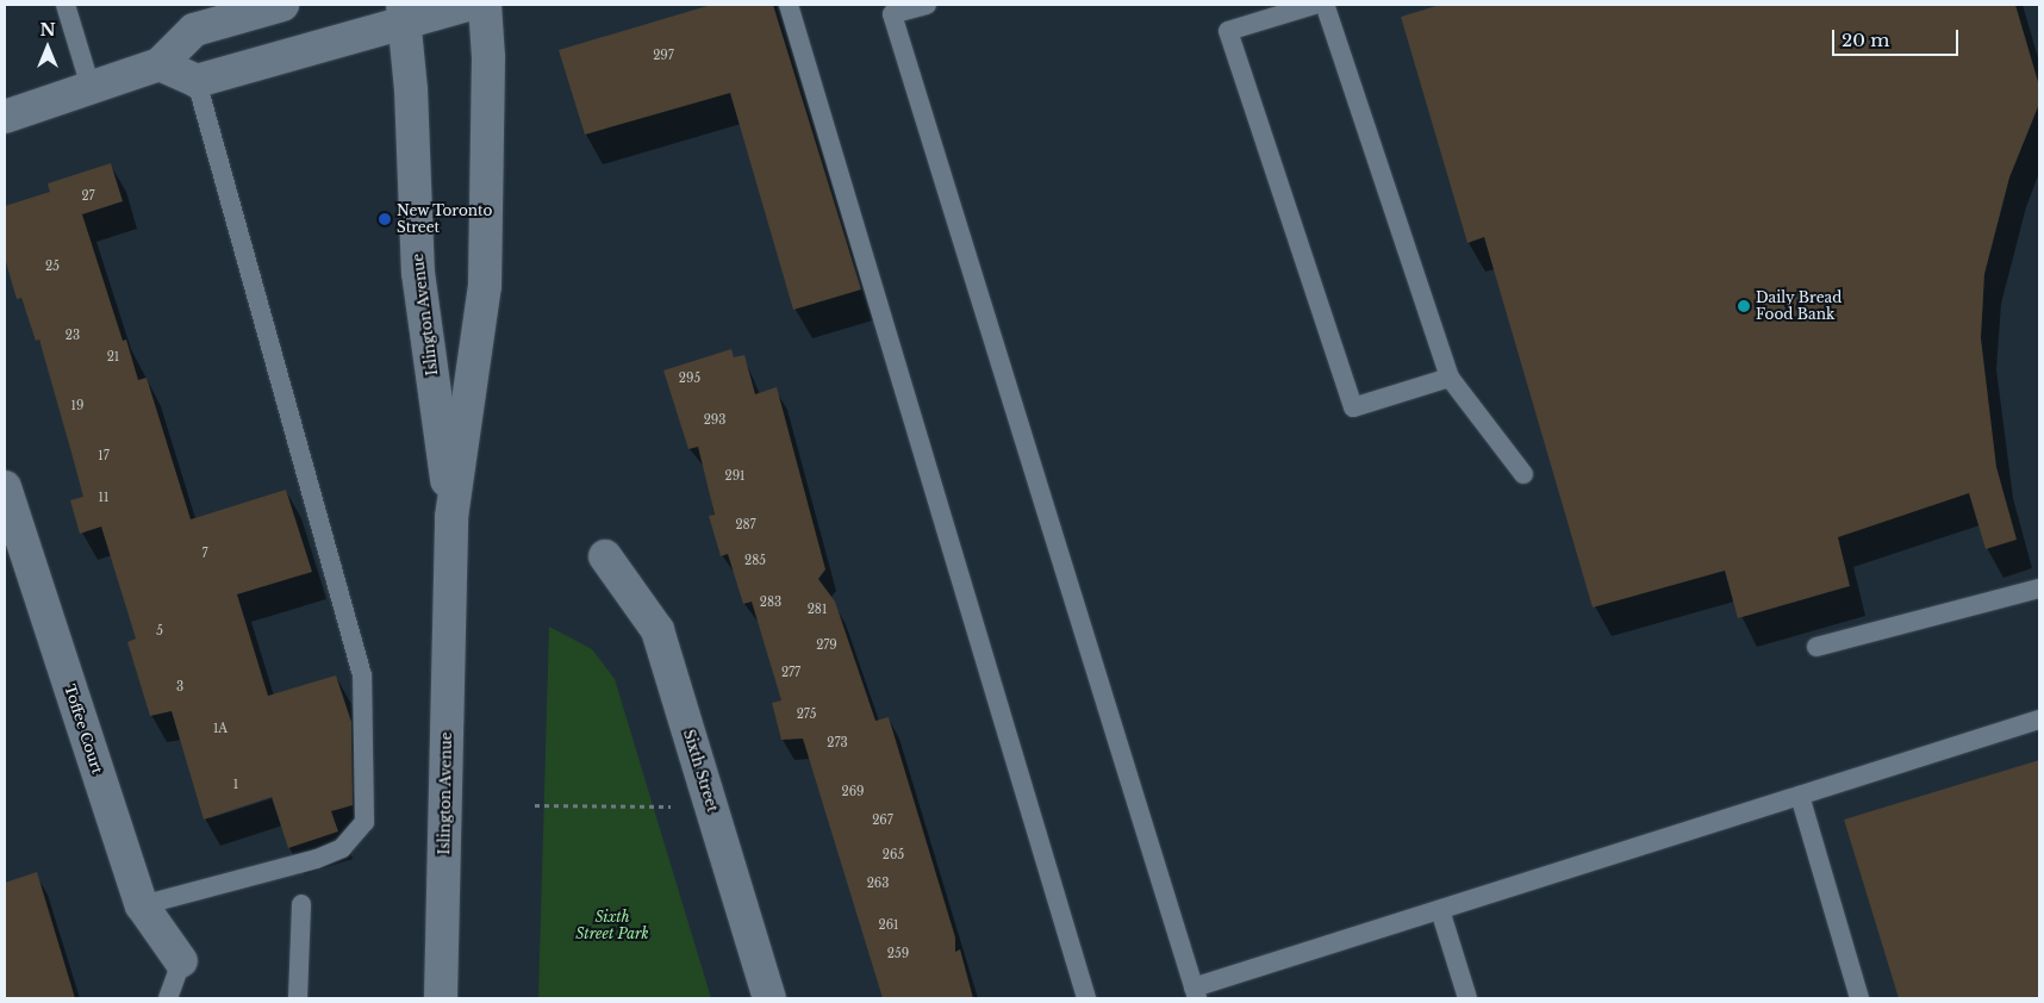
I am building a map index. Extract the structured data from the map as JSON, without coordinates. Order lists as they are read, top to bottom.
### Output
{
  "streets": {
    "street": ["Islington Avenue", "Toffee Court", "Sixth Street"]
  },
  "parks": ["Sixth Street Park"],
  "places": ["New Toronto Street", "Daily Bread Food Bank"],
  "house_numbers": [
    "297",
    "27",
    "25",
    "23",
    "21",
    "295",
    "19",
    "293",
    "17",
    "291",
    "11",
    "287",
    "7",
    "285",
    "283",
    "281",
    "5",
    "279",
    "277",
    "3",
    "275",
    "1A",
    "273",
    "1",
    "269",
    "267",
    "265",
    "263",
    "261",
    "259"
  ],
  "scale_bar": "20 m",
  "north": "top"
}
